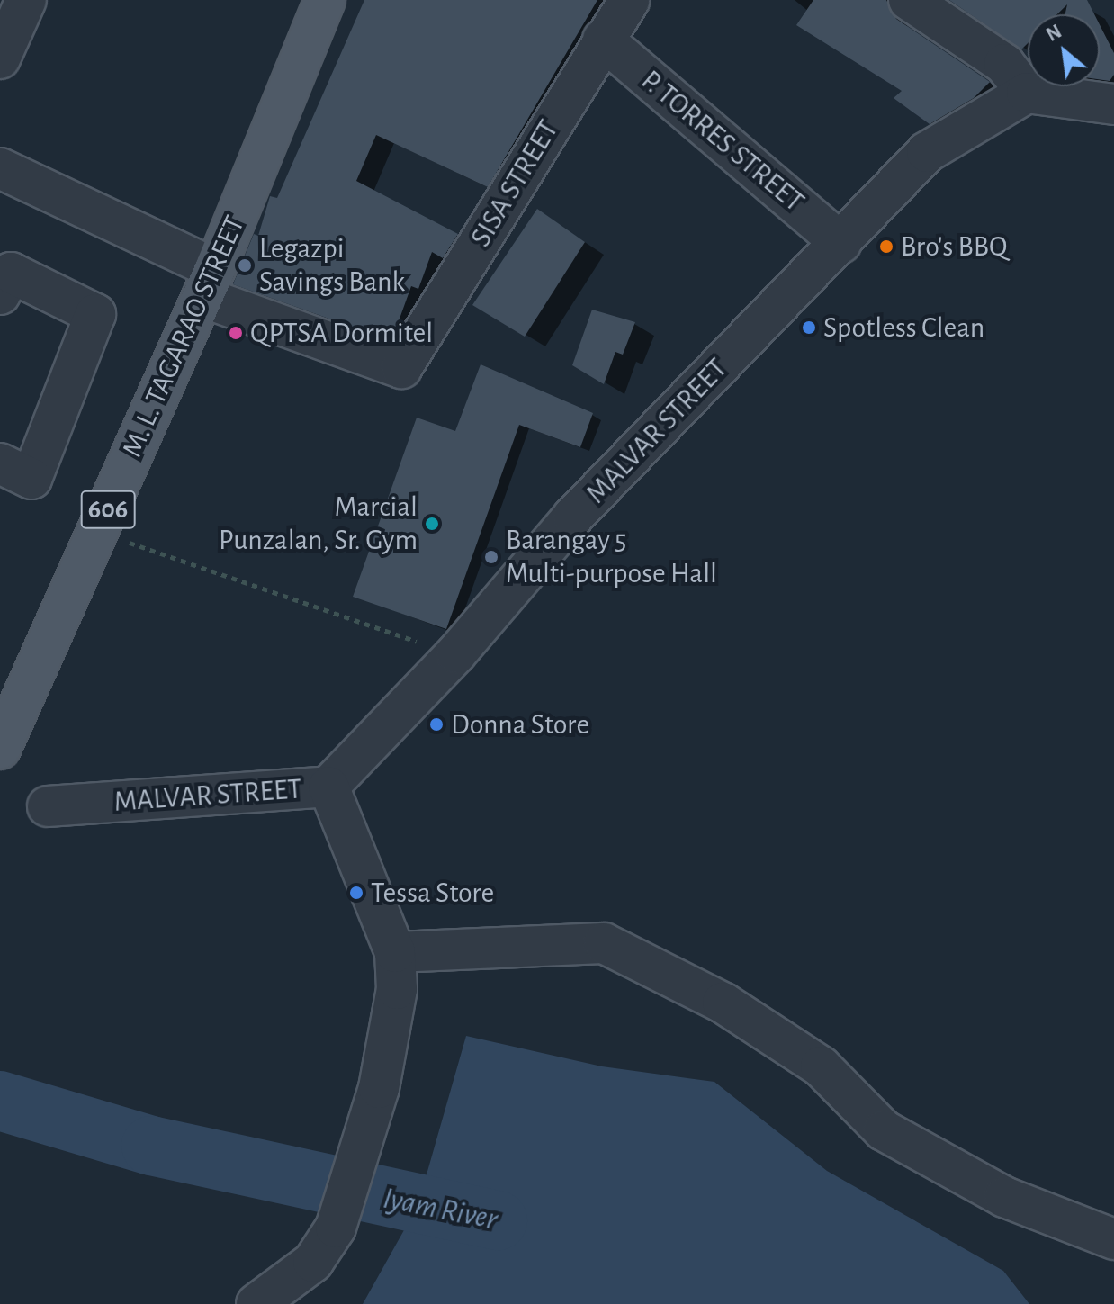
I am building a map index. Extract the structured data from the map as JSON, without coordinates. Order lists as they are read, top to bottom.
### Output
{
  "streets": {
    "main road": ["M. L. TAGARAO STREET", "606"],
    "street": ["P. TORRES STREET", "SISA STREET", "MALVAR STREET"]
  },
  "crossings": [
    ["P. TORRES STREET", "SISA STREET"],
    ["P. TORRES STREET", "MALVAR STREET"],
    ["SISA STREET", "M. L. TAGARAO STREET"]
  ],
  "water": ["Iyam River"],
  "places": [
    "Bro's BBQ",
    "Legazpi Savings Bank",
    "Spotless Clean",
    "QPTSA Dormitel",
    "Marcial Punzalan, Sr. Gym",
    "Barangay 5 Multi-purpose Hall",
    "Donna Store",
    "Tessa Store"
  ],
  "north": "top left"
}
